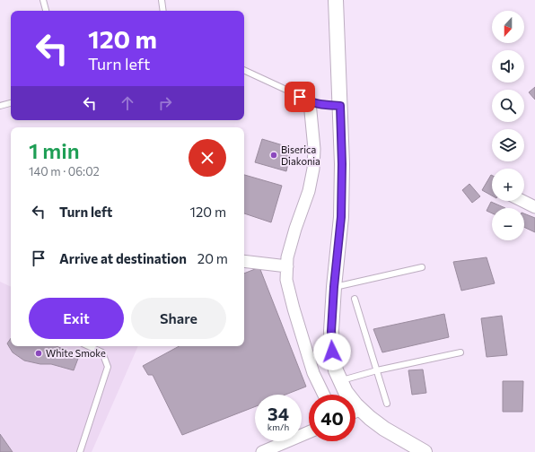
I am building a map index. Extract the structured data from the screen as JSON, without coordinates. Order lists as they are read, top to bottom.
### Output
{
  "places": ["Biserica Diakonia", "White Smoke"],
  "north": "bottom",
  "page": {
    "map_buttons": ["+", "−"],
    "turn": ["120 m", "Turn left"],
    "heading": ["1 min", "140 m · 06:02"],
    "list": [
      {
        "name": "Turn left",
        "value": "120 m"
      },
      {
        "name": "Arrive at destination",
        "value": "20 m"
      }
    ],
    "buttons": ["Exit", "Share"],
    "speed": "34 km/h",
    "limit": "40"
  }
}
